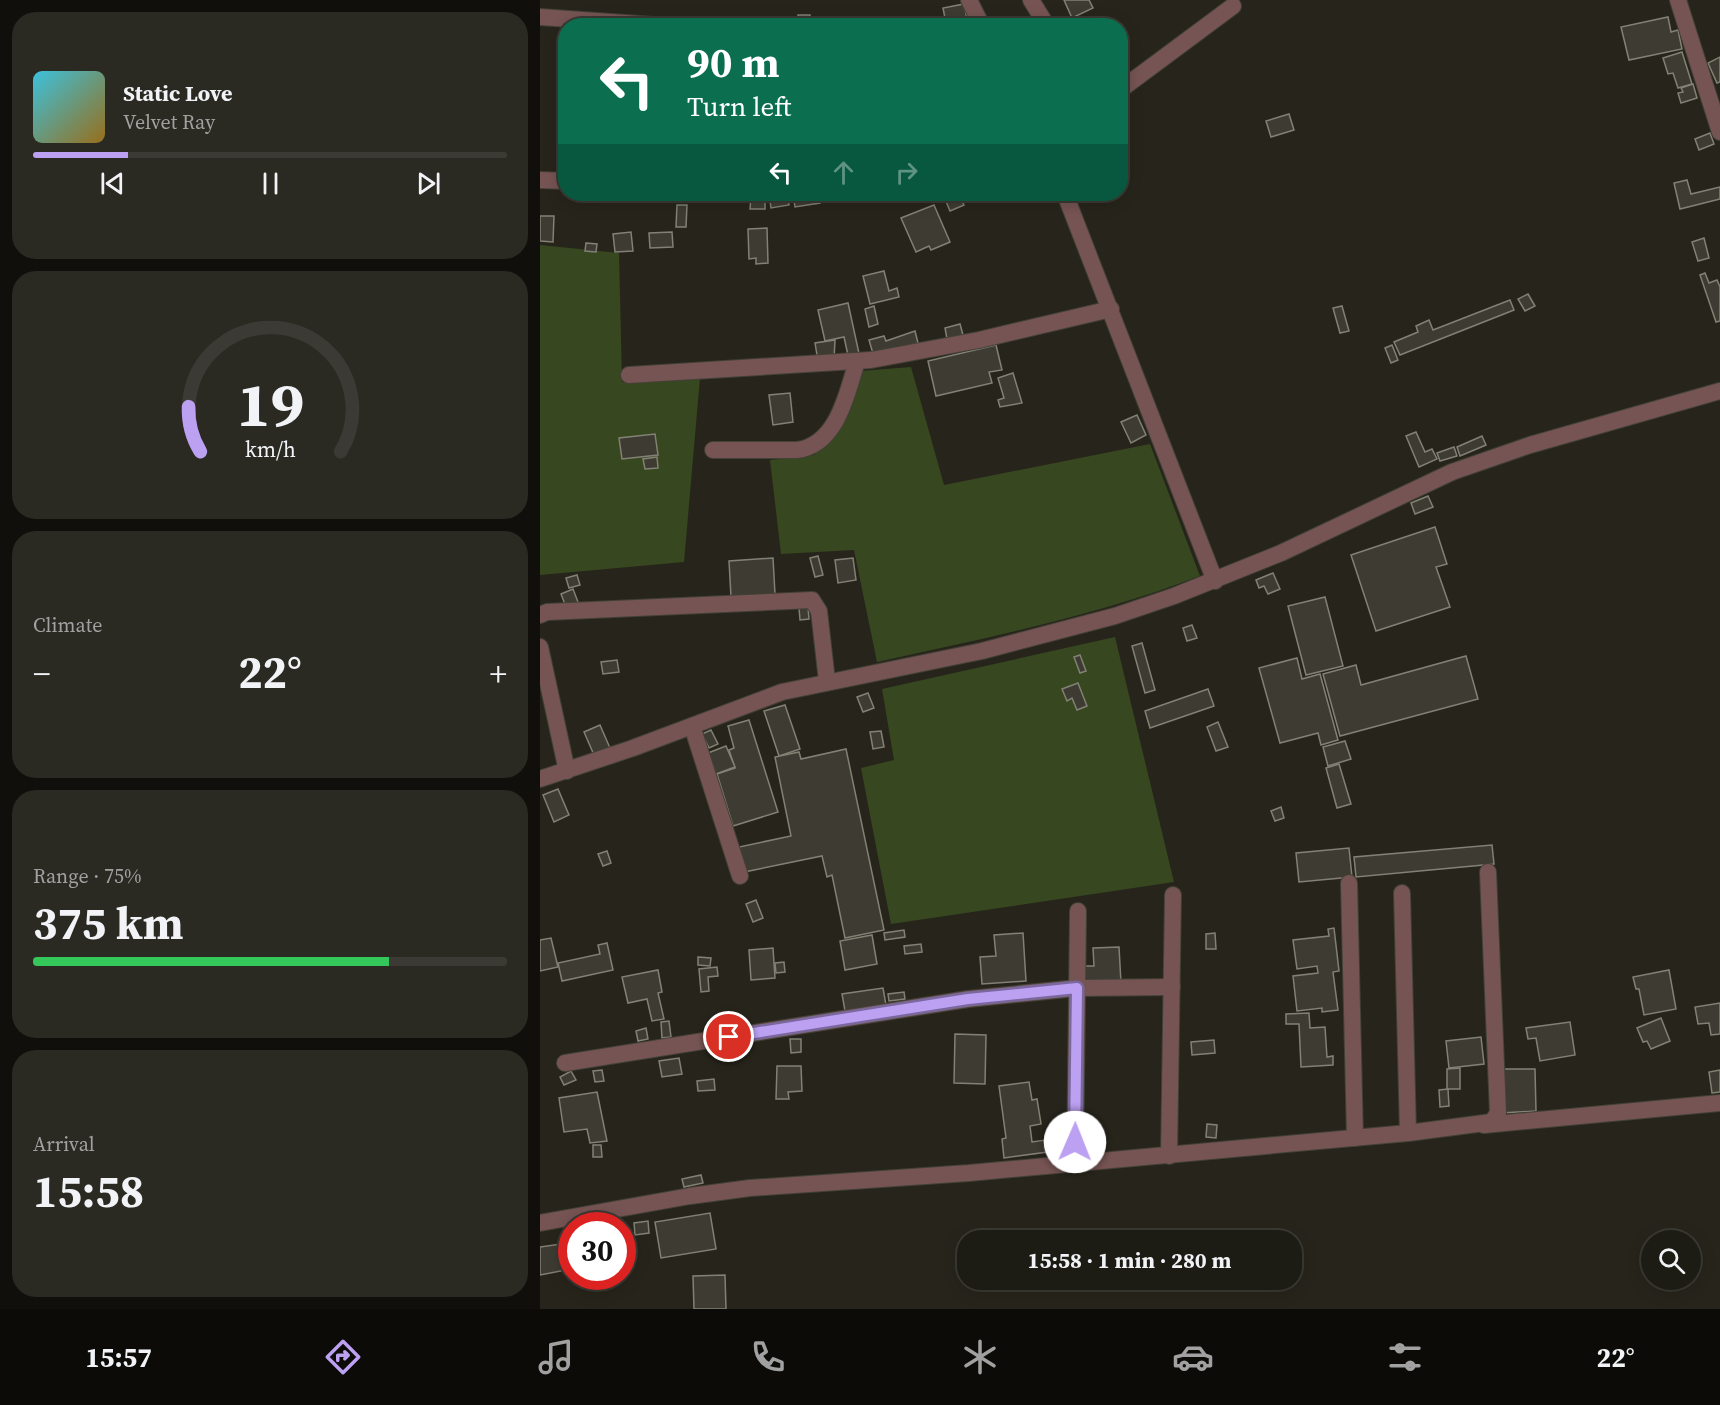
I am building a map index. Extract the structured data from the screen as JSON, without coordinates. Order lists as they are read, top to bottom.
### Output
{
  "page": {
    "turn": ["90 m", "Turn left"],
    "song": ["Static Love", "Velvet Ray"],
    "tile": [
      "Climate",
      ["Range · 75%", "375 km"],
      ["Arrival", "15:58"]
    ],
    "heat": ["−", "22°", "+"],
    "limit": "30",
    "trip": "15:58 · 1 min · 280 m",
    "tabs": ["15:57", "22°"],
    "gauge": ["19", "km/h"]
  }
}
